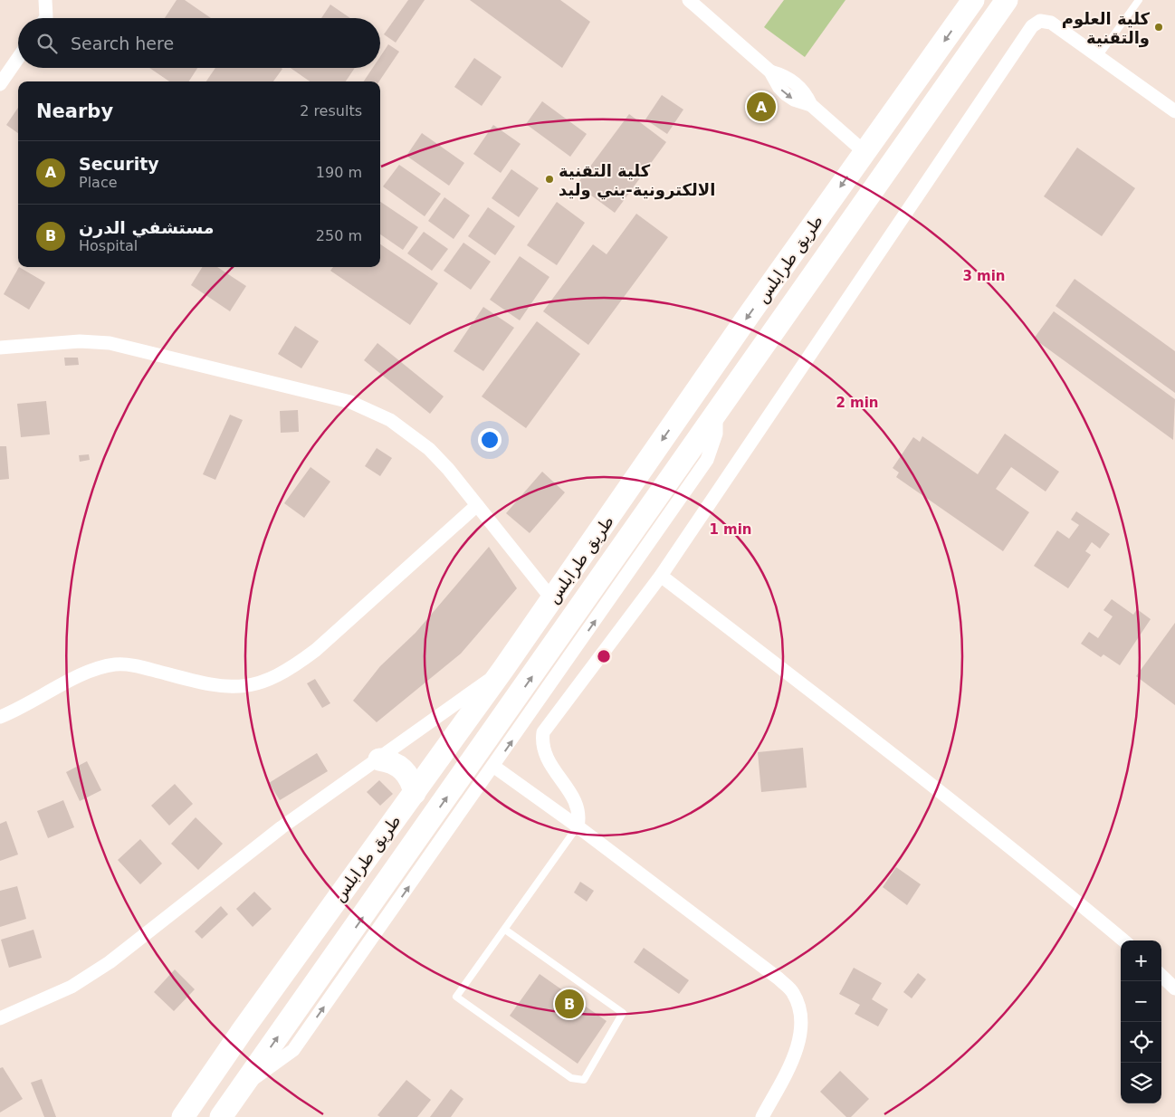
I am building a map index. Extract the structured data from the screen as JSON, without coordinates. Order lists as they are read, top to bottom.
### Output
{
  "streets": {
    "highway": ["طريق طرابلس"]
  },
  "places": ["كلية العلوم والتقنية", "كلية التقنية الالكترونية-بني وليد"],
  "page": {
    "search": "Search here",
    "heading": ["Nearby", "2 results"],
    "pins": ["A", "B"],
    "list": [
      {
        "mark": "A",
        "name": "Security",
        "note": "Place",
        "value": "190 m"
      },
      {
        "mark": "B",
        "name": "مستشفي الدرن",
        "note": "Hospital",
        "value": "250 m"
      }
    ],
    "map_buttons": ["+", "−"]
  },
  "rings": ["3 min", "2 min", "1 min"]
}
